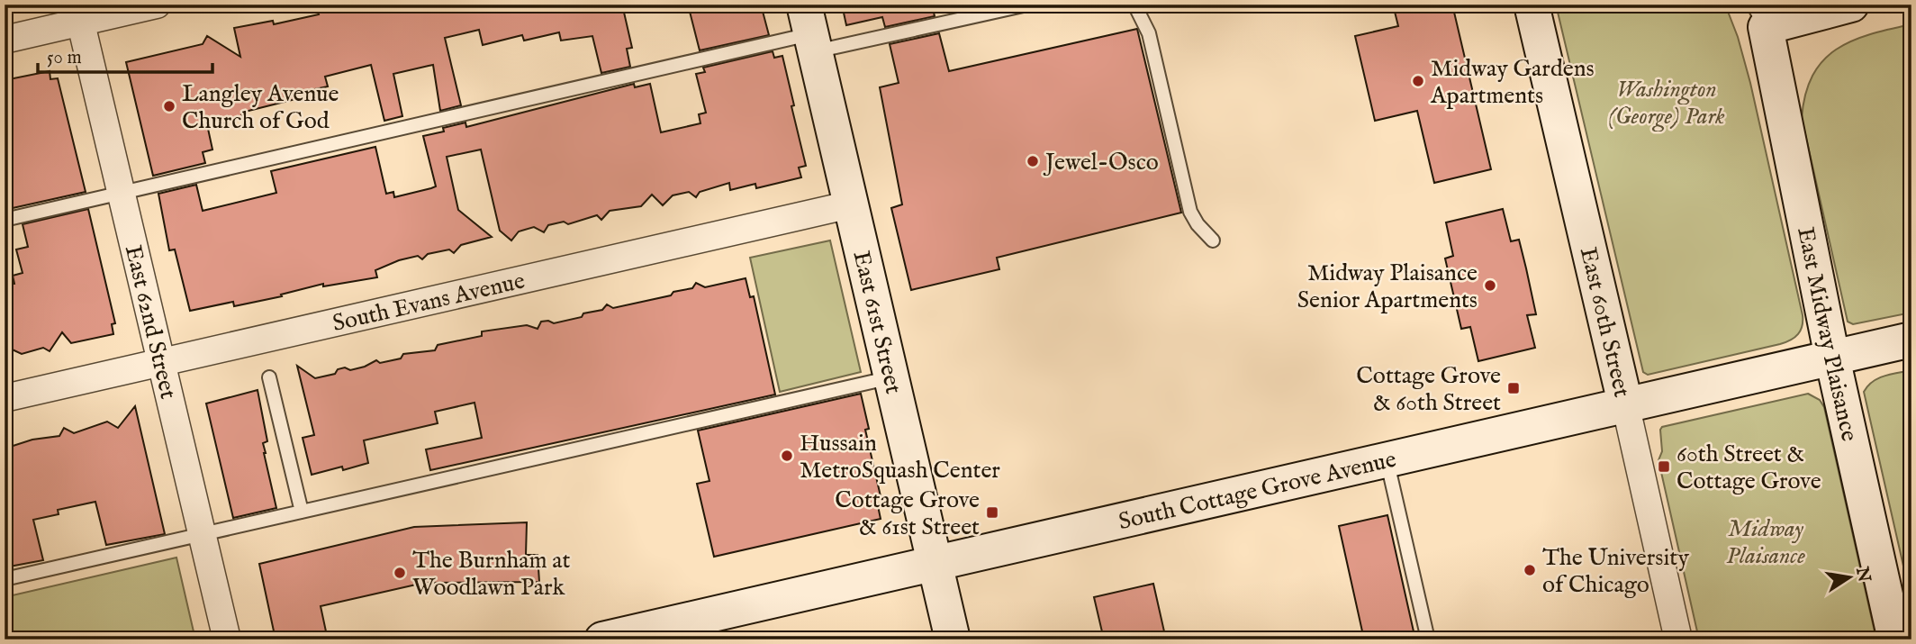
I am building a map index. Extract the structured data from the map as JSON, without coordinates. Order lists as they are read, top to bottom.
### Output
{
  "streets": {
    "street": [
      "South Evans Avenue",
      "East 62nd Street",
      "East 61st Street",
      "East 60th Street",
      "East Midway Plaisance",
      "South Cottage Grove Avenue"
    ]
  },
  "crossings": [
    ["South Evans Avenue", "East 62nd Street"],
    ["South Evans Avenue", "East 61st Street"],
    ["East 61st Street", "South Cottage Grove Avenue"],
    ["East 60th Street", "South Cottage Grove Avenue"],
    ["East Midway Plaisance", "South Cottage Grove Avenue"]
  ],
  "parks": ["Washington (George) Park", "Midway Plaisance"],
  "places": {
    "other": [
      "Midway Gardens Apartments",
      "Langley Avenue Church of God",
      "Jewel-Osco",
      "Midway Plaisance Senior Apartments",
      "Hussain MetroSquash Center",
      "The University of Chicago",
      "The Burnham at Woodlawn Park"
    ],
    "transit": ["Cottage Grove & 60th Street", "60th Street & Cottage Grove", "Cottage Grove & 61st Street"]
  },
  "scale_bar": "50 m",
  "north": "right"
}
